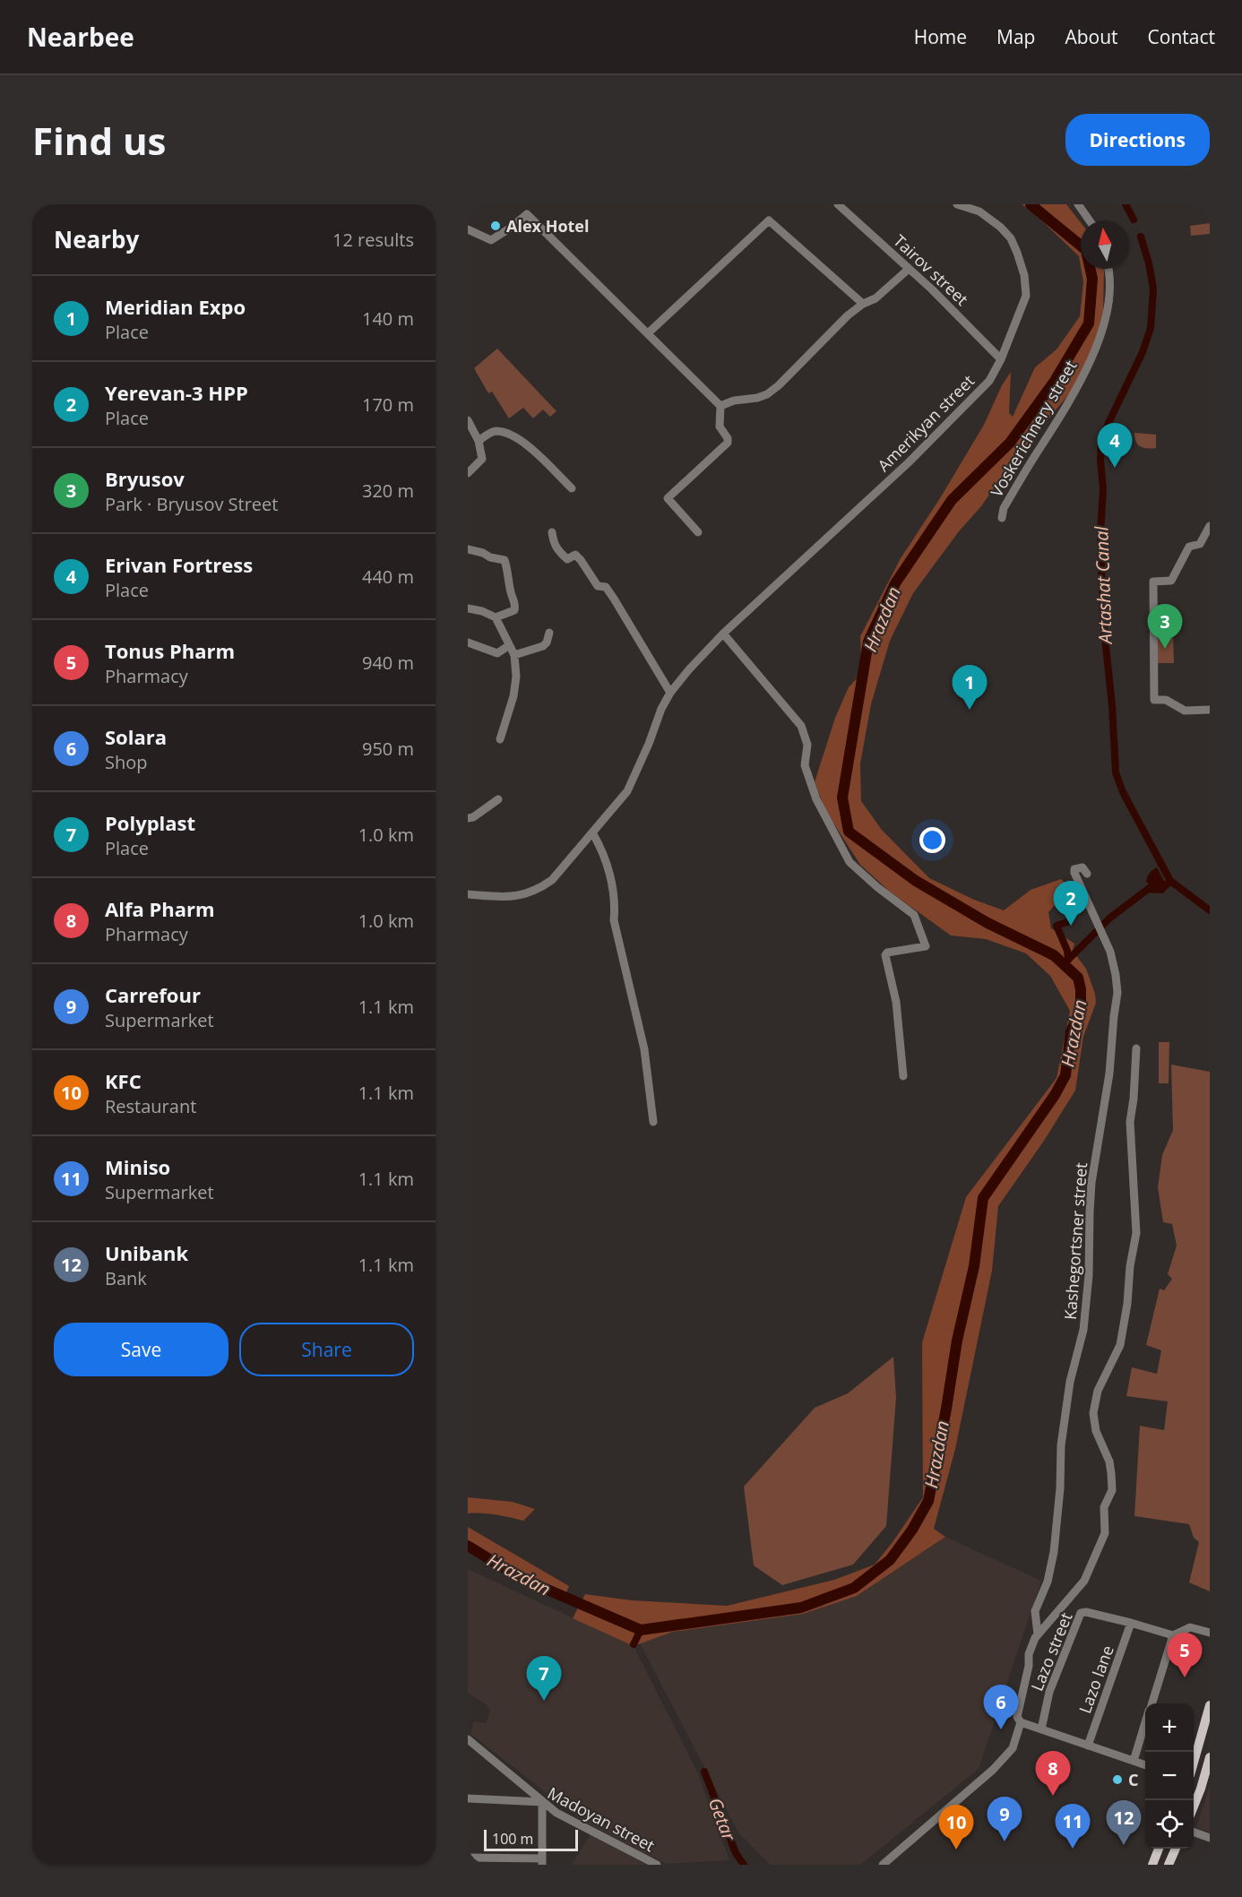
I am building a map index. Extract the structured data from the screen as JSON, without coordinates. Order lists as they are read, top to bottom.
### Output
{
  "streets": {
    "street": [
      "Tairov street",
      "Amerikyan street",
      "Voskerichnery street",
      "Kashegortsner street",
      "Lazo street",
      "Lazo lane",
      "Madoyan street"
    ]
  },
  "crossings": [
    ["Tairov street", "Amerikyan street"],
    ["Lazo street", "Lazo lane"]
  ],
  "water": ["Artashat Canal", "Hrazdan", "Getar"],
  "places": ["Alex Hotel", "C"],
  "scale_bar": "100 m",
  "north": "top",
  "page": {
    "header": "Nearbee",
    "nav": [
      "Home",
      "Map",
      "About",
      "Contact"
    ],
    "buttons": [
      "Directions",
      ["Save", "Share"]
    ],
    "title": "Find us",
    "heading": ["Nearby", "12 results"],
    "list": [
      {
        "mark": "1",
        "name": "Meridian Expo",
        "note": "Place",
        "value": "140 m"
      },
      {
        "mark": "2",
        "name": "Yerevan-3 HPP",
        "note": "Place",
        "value": "170 m"
      },
      {
        "mark": "3",
        "name": "Bryusov",
        "note": "Park · Bryusov Street",
        "value": "320 m"
      },
      {
        "mark": "4",
        "name": "Erivan Fortress",
        "note": "Place",
        "value": "440 m"
      },
      {
        "mark": "5",
        "name": "Tonus Pharm",
        "note": "Pharmacy",
        "value": "940 m"
      },
      {
        "mark": "6",
        "name": "Solara",
        "note": "Shop",
        "value": "950 m"
      },
      {
        "mark": "7",
        "name": "Polyplast",
        "note": "Place",
        "value": "1.0 km"
      },
      {
        "mark": "8",
        "name": "Alfa Pharm",
        "note": "Pharmacy",
        "value": "1.0 km"
      },
      {
        "mark": "9",
        "name": "Carrefour",
        "note": "Supermarket",
        "value": "1.1 km"
      },
      {
        "mark": "10",
        "name": "KFC",
        "note": "Restaurant",
        "value": "1.1 km"
      },
      {
        "mark": "11",
        "name": "Miniso",
        "note": "Supermarket",
        "value": "1.1 km"
      },
      {
        "mark": "12",
        "name": "Unibank",
        "note": "Bank",
        "value": "1.1 km"
      }
    ],
    "pins": [
      "4",
      "3",
      "1",
      "2",
      "5",
      "7",
      "6",
      "8",
      "9",
      "12",
      "11",
      "10"
    ],
    "map_buttons": ["+", "−"],
    "scale": "100 m"
  }
}
